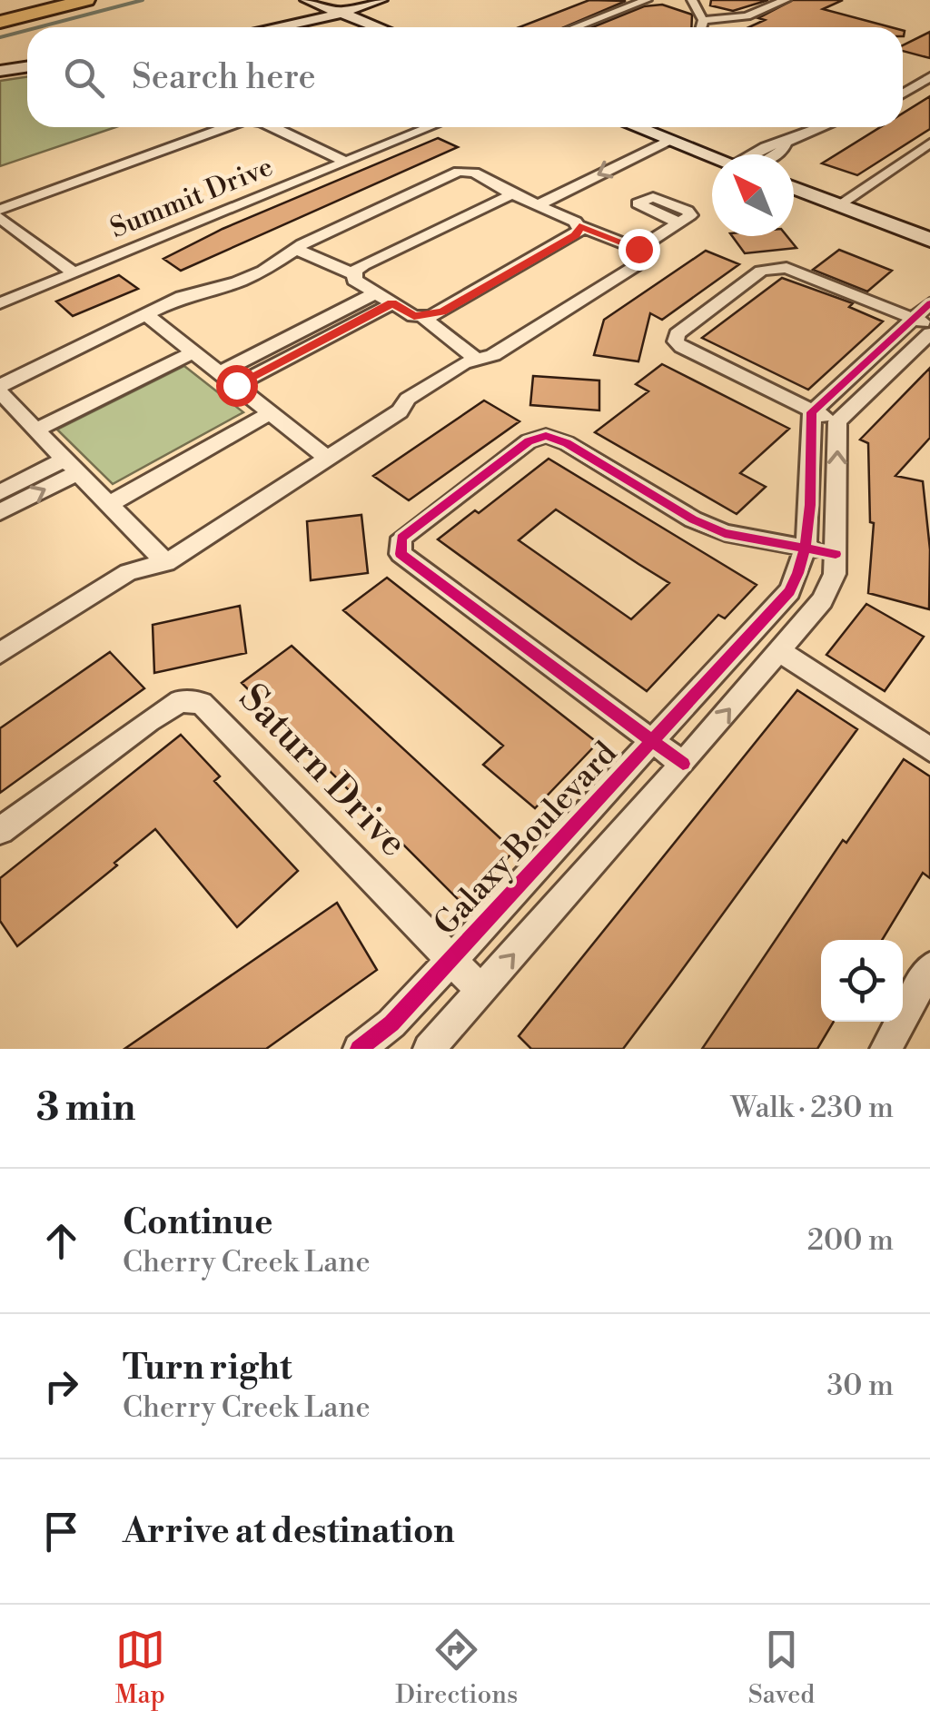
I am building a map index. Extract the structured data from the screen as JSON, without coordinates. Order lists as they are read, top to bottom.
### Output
{
  "streets": {
    "street": ["Summit Drive", "Saturn Drive", "Galaxy Boulevard"]
  },
  "crossings": [
    ["Saturn Drive", "Galaxy Boulevard"]
  ],
  "north": "top left",
  "page": {
    "search": "Search here",
    "heading": ["3 min", "Walk · 230 m"],
    "list": [
      ["Continue", "Cherry Creek Lane", "200 m"],
      ["Turn right", "Cherry Creek Lane", "30 m"],
      "Arrive at destination"
    ],
    "nav": ["Map", "Directions", "Saved"]
  }
}
